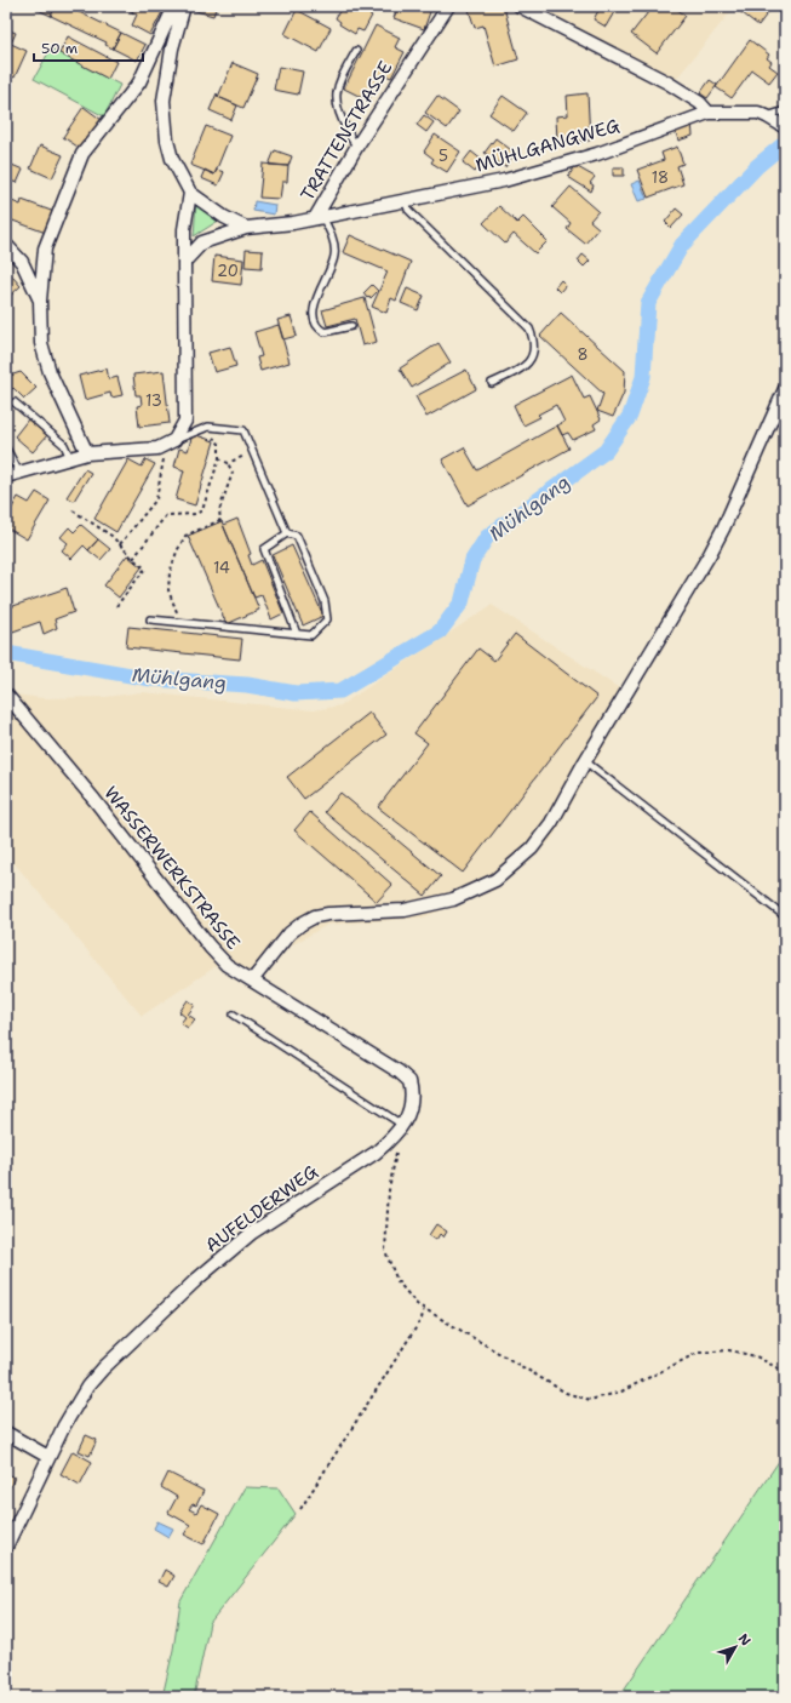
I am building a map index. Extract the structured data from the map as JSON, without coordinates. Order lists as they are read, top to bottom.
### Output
{
  "streets": {
    "street": [
      "TRATTENSTRASSE",
      "MÜHLGANGWEG",
      "WASSERWERKSTRASSE",
      "AUFELDERWEG"
    ]
  },
  "crossings": [
    ["TRATTENSTRASSE", "MÜHLGANGWEG"],
    ["WASSERWERKSTRASSE", "AUFELDERWEG"]
  ],
  "water": ["Mühlgang"],
  "house_numbers": [
    "5",
    "18",
    "20",
    "8",
    "13",
    "14"
  ],
  "scale_bar": "50 m",
  "north": "top right"
}
